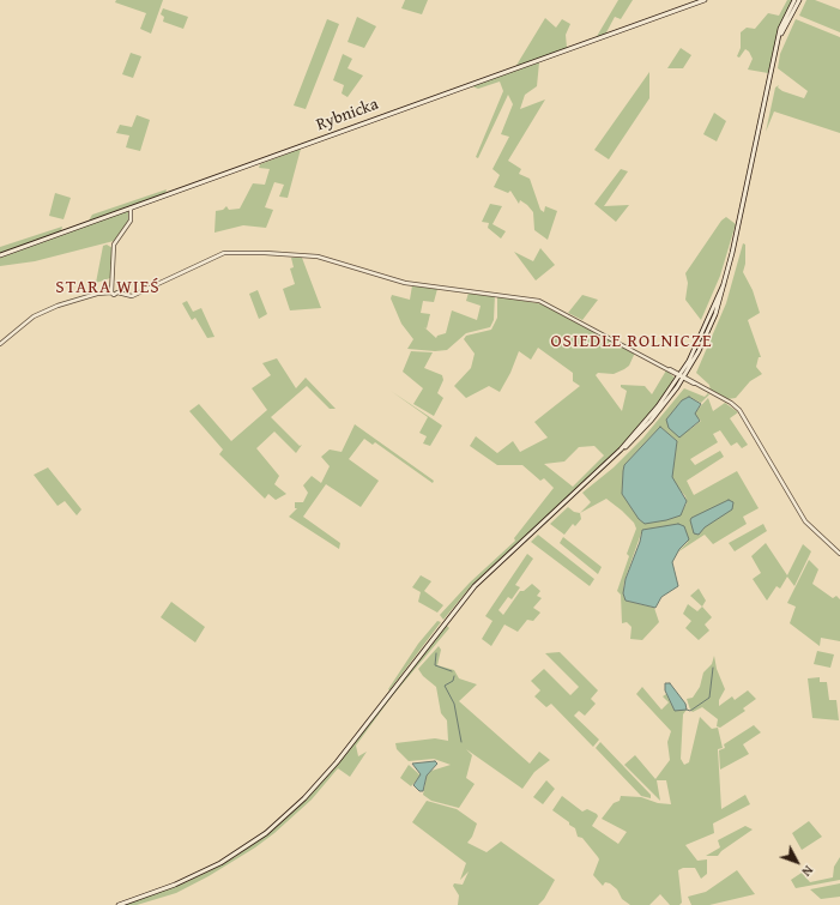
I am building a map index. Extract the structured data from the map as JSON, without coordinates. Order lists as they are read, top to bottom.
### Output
{
  "streets": {
    "main road": ["Rybnicka"]
  },
  "districts": ["STARA WIEŚ", "OSIEDLE ROLNICZE"],
  "north": "bottom right"
}
